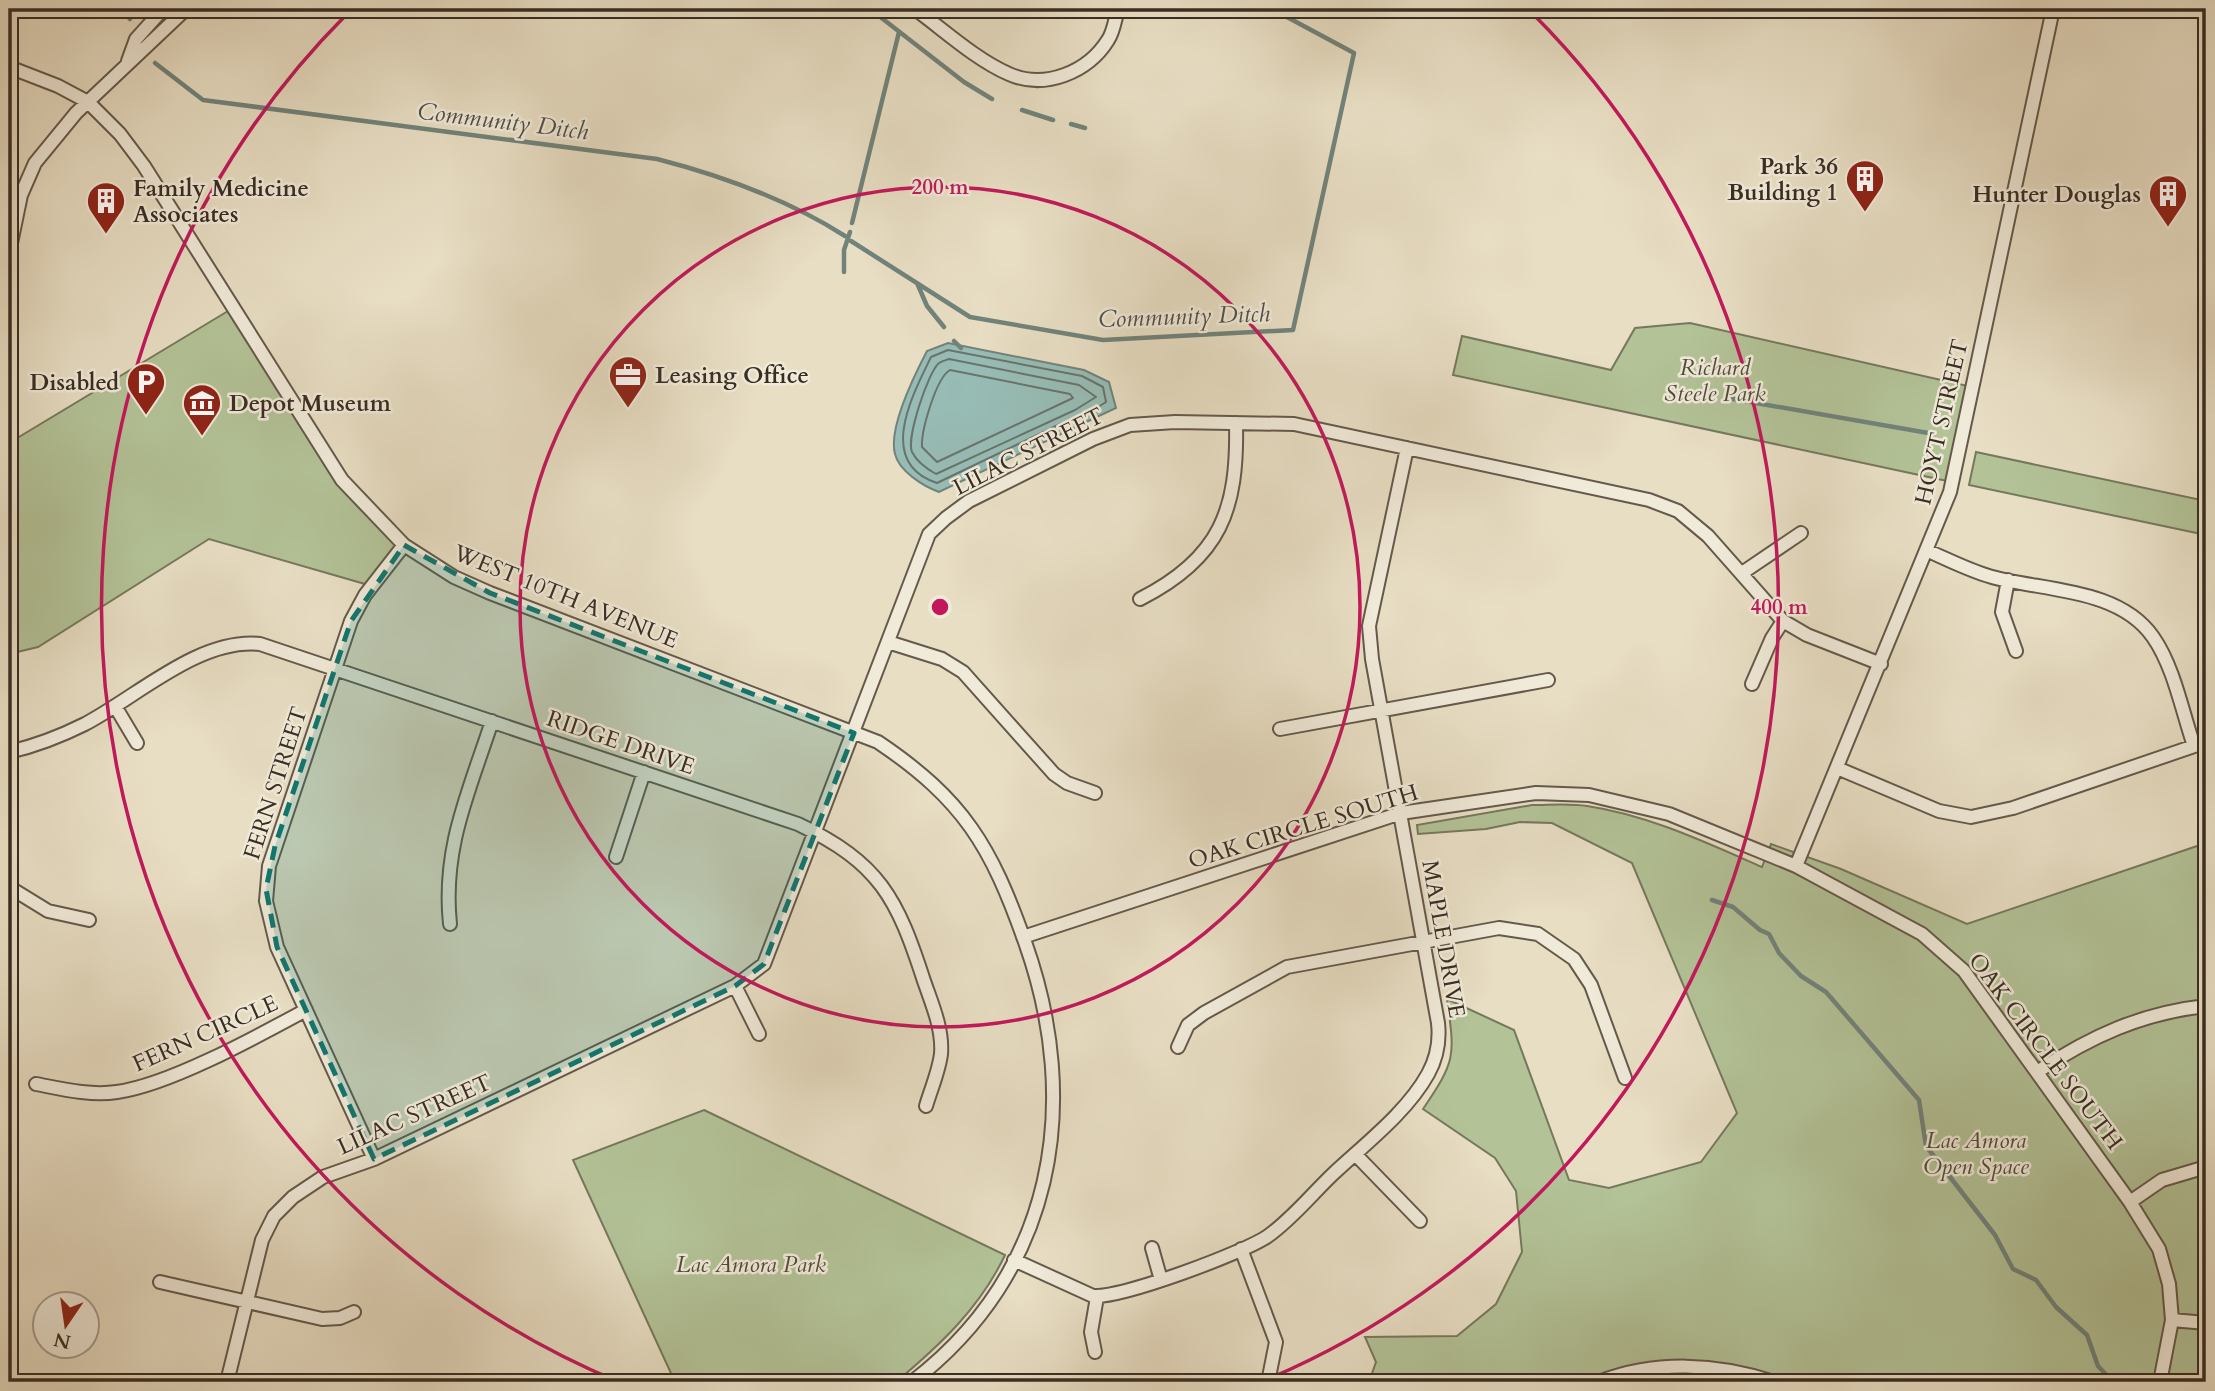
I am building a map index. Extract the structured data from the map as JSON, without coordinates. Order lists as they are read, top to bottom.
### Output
{
  "streets": {
    "street": [
      "HOYT STREET",
      "LILAC STREET",
      "WEST 10TH AVENUE",
      "RIDGE DRIVE",
      "FERN STREET",
      "OAK CIRCLE SOUTH",
      "MAPLE DRIVE",
      "FERN CIRCLE"
    ]
  },
  "crossings": [
    ["HOYT STREET", "LILAC STREET"],
    ["HOYT STREET", "OAK CIRCLE SOUTH"],
    ["LILAC STREET", "WEST 10TH AVENUE"],
    ["LILAC STREET", "RIDGE DRIVE"],
    ["LILAC STREET", "FERN STREET"],
    ["LILAC STREET", "MAPLE DRIVE"],
    ["WEST 10TH AVENUE", "FERN STREET"],
    ["WEST 10TH AVENUE", "OAK CIRCLE SOUTH"],
    ["RIDGE DRIVE", "FERN STREET"],
    ["FERN STREET", "FERN CIRCLE"],
    ["OAK CIRCLE SOUTH", "MAPLE DRIVE"]
  ],
  "water": ["Community Ditch"],
  "parks": ["Richard Steele Park", "Lac Amora Open Space", "Lac Amora Park"],
  "places": {
    "building": ["Park 36 Building 1", "Hunter Douglas", "Family Medicine Associates"],
    "office": ["Leasing Office"],
    "parking": ["Disabled"],
    "museum": ["Depot Museum"]
  },
  "north": "bottom",
  "rings": ["200 m", "400 m"]
}
